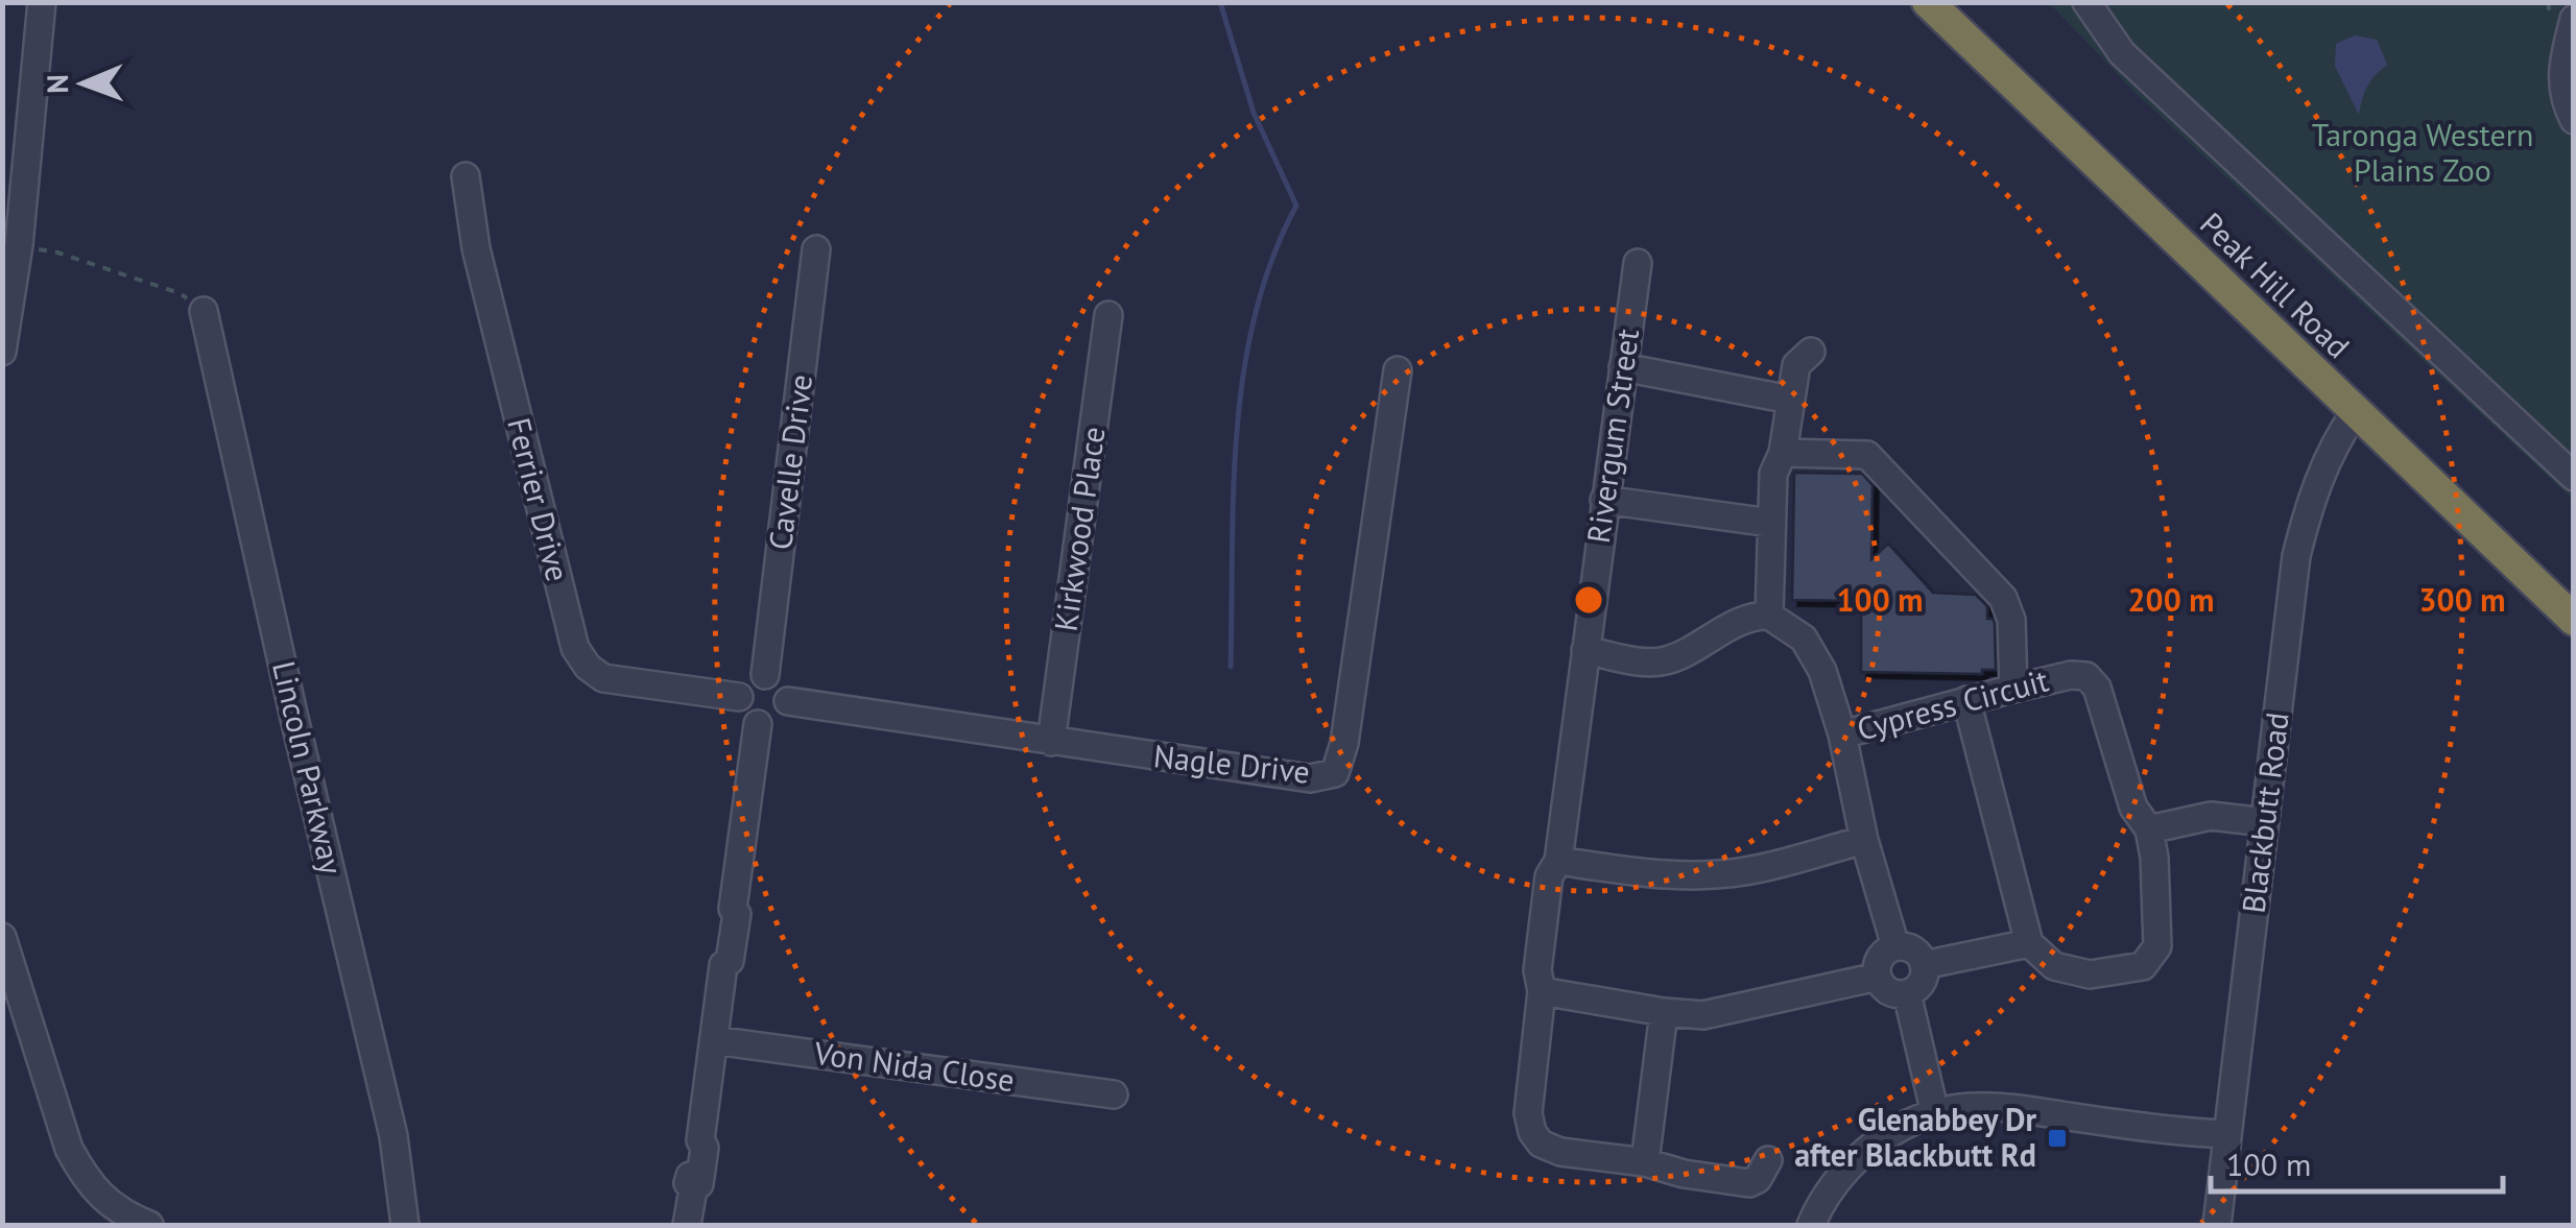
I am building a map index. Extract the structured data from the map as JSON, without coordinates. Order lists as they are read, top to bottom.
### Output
{
  "streets": {
    "highway": ["Peak Hill Road"],
    "street": [
      "Rivergum Street",
      "Cavelle Drive",
      "Ferrier Drive",
      "Kirkwood Place",
      "Cypress Circuit",
      "Nagle Drive",
      "Lincoln Parkway",
      "Blackbutt Road",
      "Von Nida Close"
    ]
  },
  "crossings": [
    ["Peak Hill Road", "Blackbutt Road"],
    ["Cavelle Drive", "Ferrier Drive"],
    ["Cavelle Drive", "Nagle Drive"],
    ["Ferrier Drive", "Nagle Drive"],
    ["Kirkwood Place", "Nagle Drive"]
  ],
  "parks": ["Taronga Western Plains Zoo"],
  "places": {
    "transit": ["Glenabbey Dr after Blackbutt Rd"]
  },
  "scale_bar": "100 m",
  "north": "left",
  "rings": ["100 m", "200 m", "300 m"]
}
